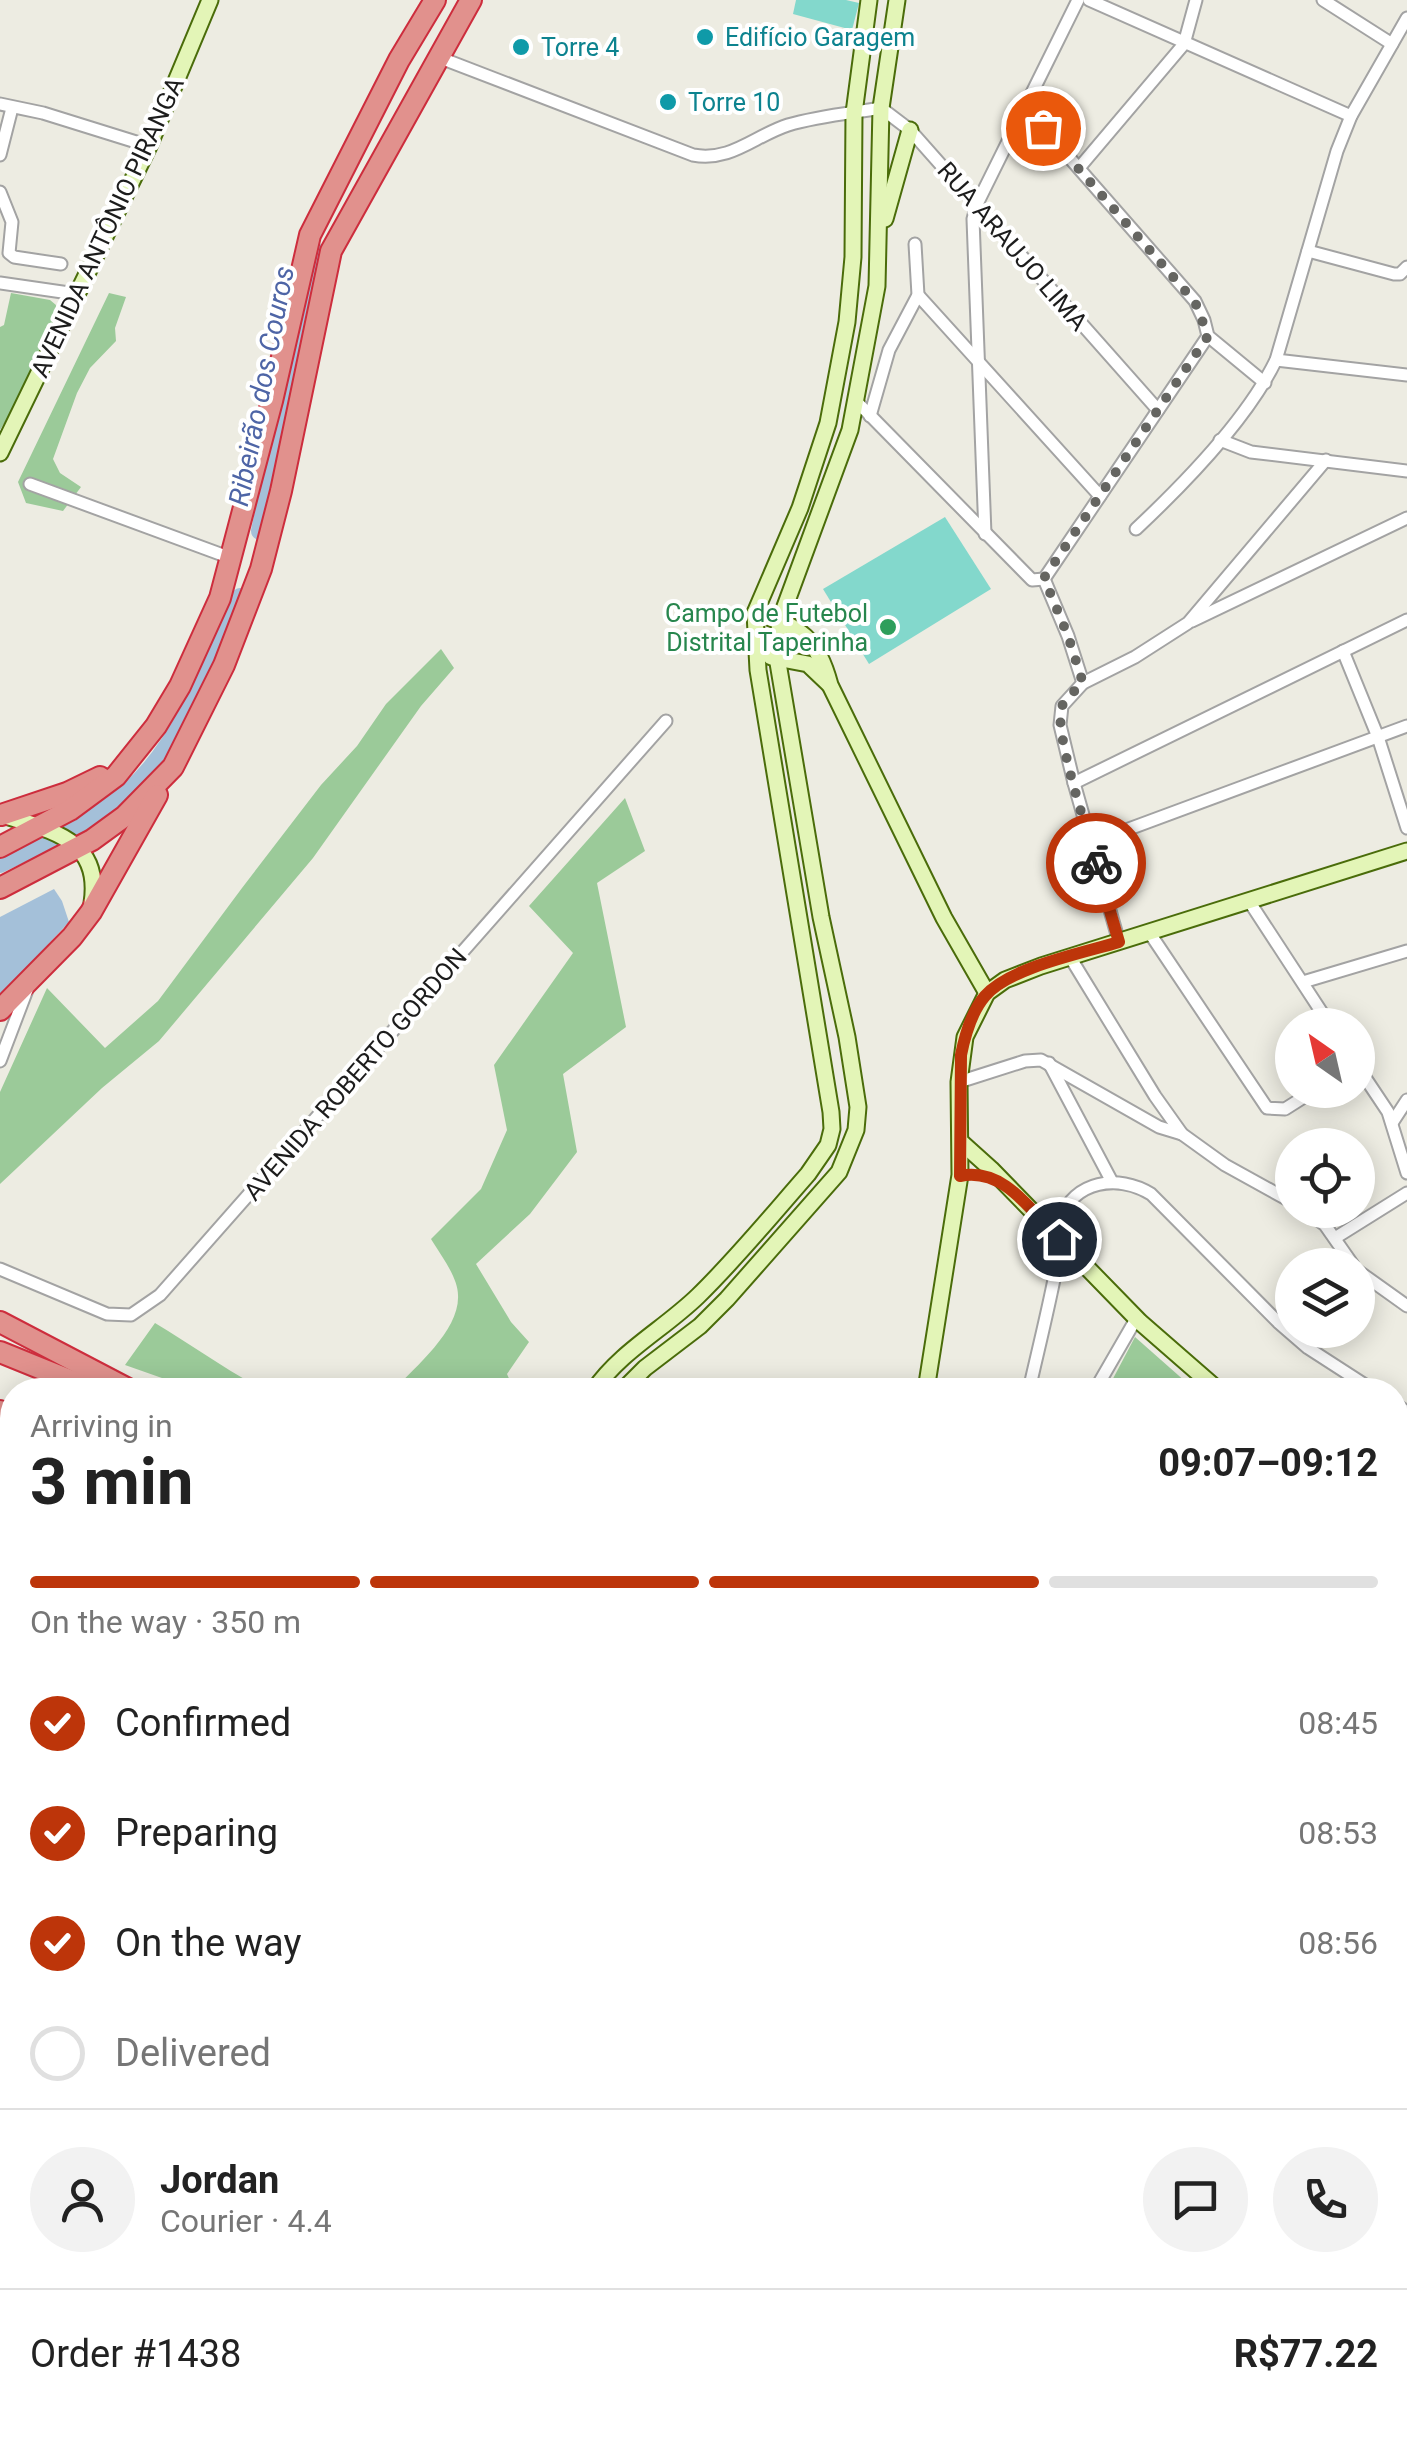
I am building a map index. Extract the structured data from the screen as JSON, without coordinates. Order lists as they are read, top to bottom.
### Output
{
  "streets": {
    "main road": ["AVENIDA ANTÔNIO PIRANGA"],
    "street": ["RUA ARAUJO LIMA", "AVENIDA ROBERTO GORDON"]
  },
  "water": ["Ribeirão dos Couros"],
  "places": [
    "Edifício Garagem",
    "Torre 4",
    "Torre 10",
    "Campo de Futebol Distrital Taperinha"
  ],
  "north": "top left",
  "page": {
    "heading": ["3 min", "Arriving in", "09:07–09:12"],
    "panel": [
      "Jordan",
      "Courier · 4.4",
      "Order #1438",
      "R$77.22"
    ],
    "bar": "On the way · 350 m",
    "list": [
      ["Confirmed", "08:45"],
      ["Preparing", "08:53"],
      ["On the way", "08:56"],
      "Delivered"
    ]
  }
}
